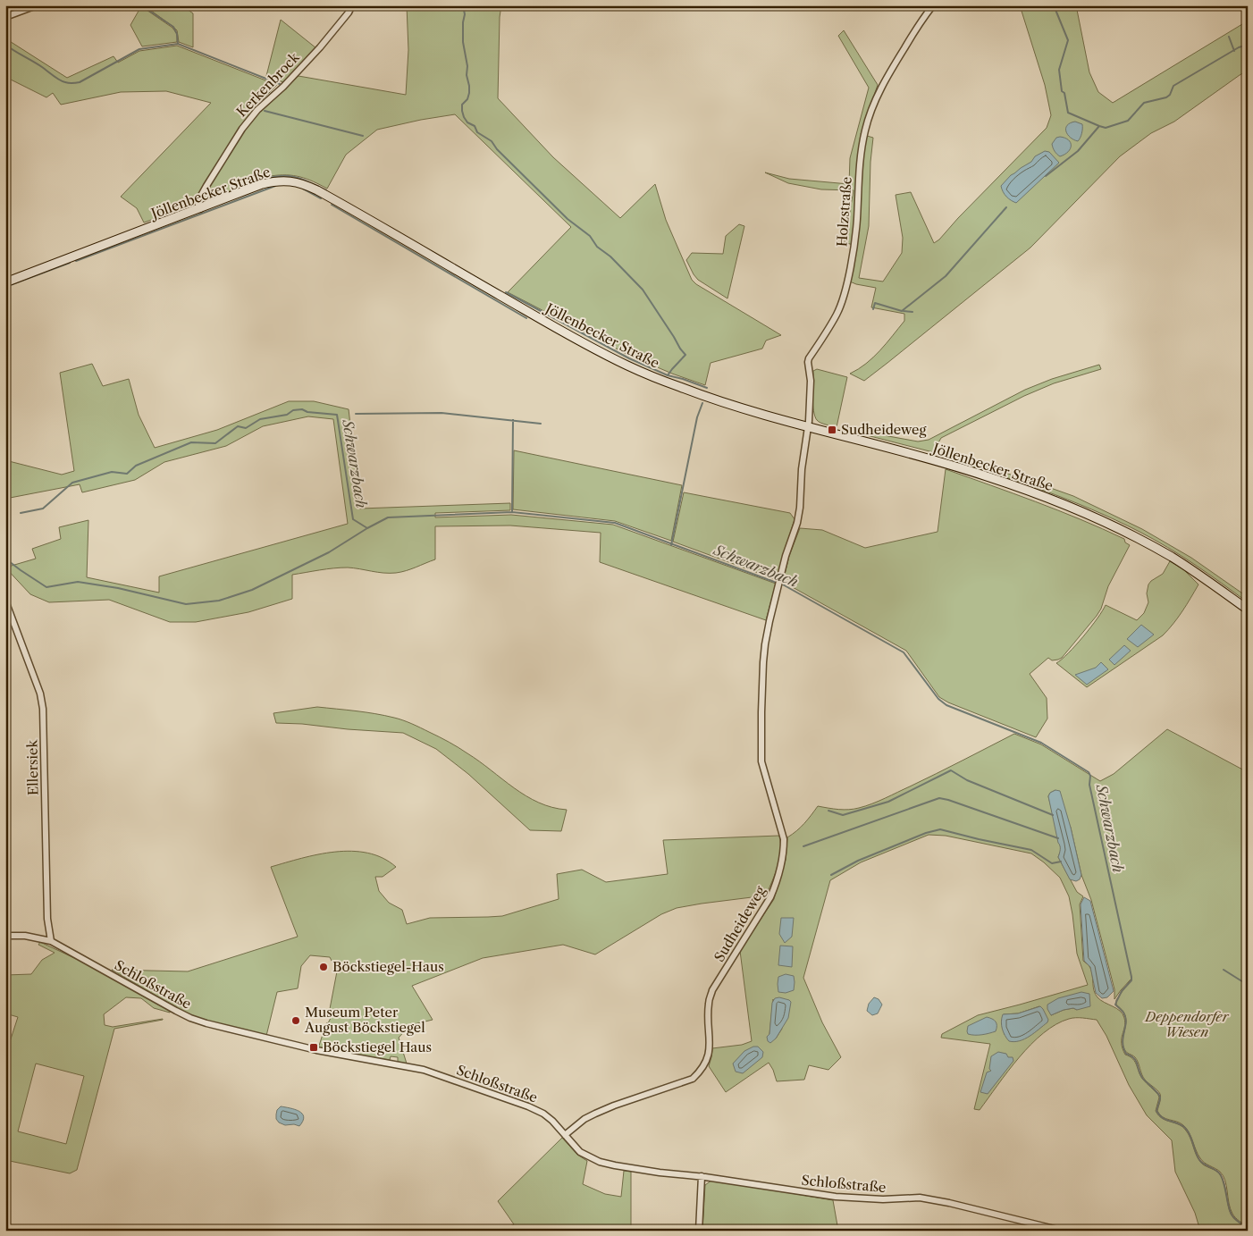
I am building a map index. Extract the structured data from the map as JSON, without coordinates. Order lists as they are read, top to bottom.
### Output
{
  "streets": {
    "street": [
      "Kerkenbrock",
      "Jöllenbecker Straße",
      "Holzstraße",
      "Ellersiek",
      "Sudheideweg",
      "Schloßstraße"
    ]
  },
  "crossings": [
    ["Kerkenbrock", "Jöllenbecker Straße"],
    ["Jöllenbecker Straße", "Holzstraße"],
    ["Jöllenbecker Straße", "Sudheideweg"],
    ["Holzstraße", "Sudheideweg"],
    ["Ellersiek", "Schloßstraße"],
    ["Sudheideweg", "Schloßstraße"]
  ],
  "water": ["Schwarzbach"],
  "parks": ["Deppendorfer Wiesen"],
  "places": {
    "transit": ["Sudheideweg", "Böckstiegel Haus"],
    "other": ["Böckstiegel-Haus", "Museum Peter August Böckstiegel"]
  }
}
